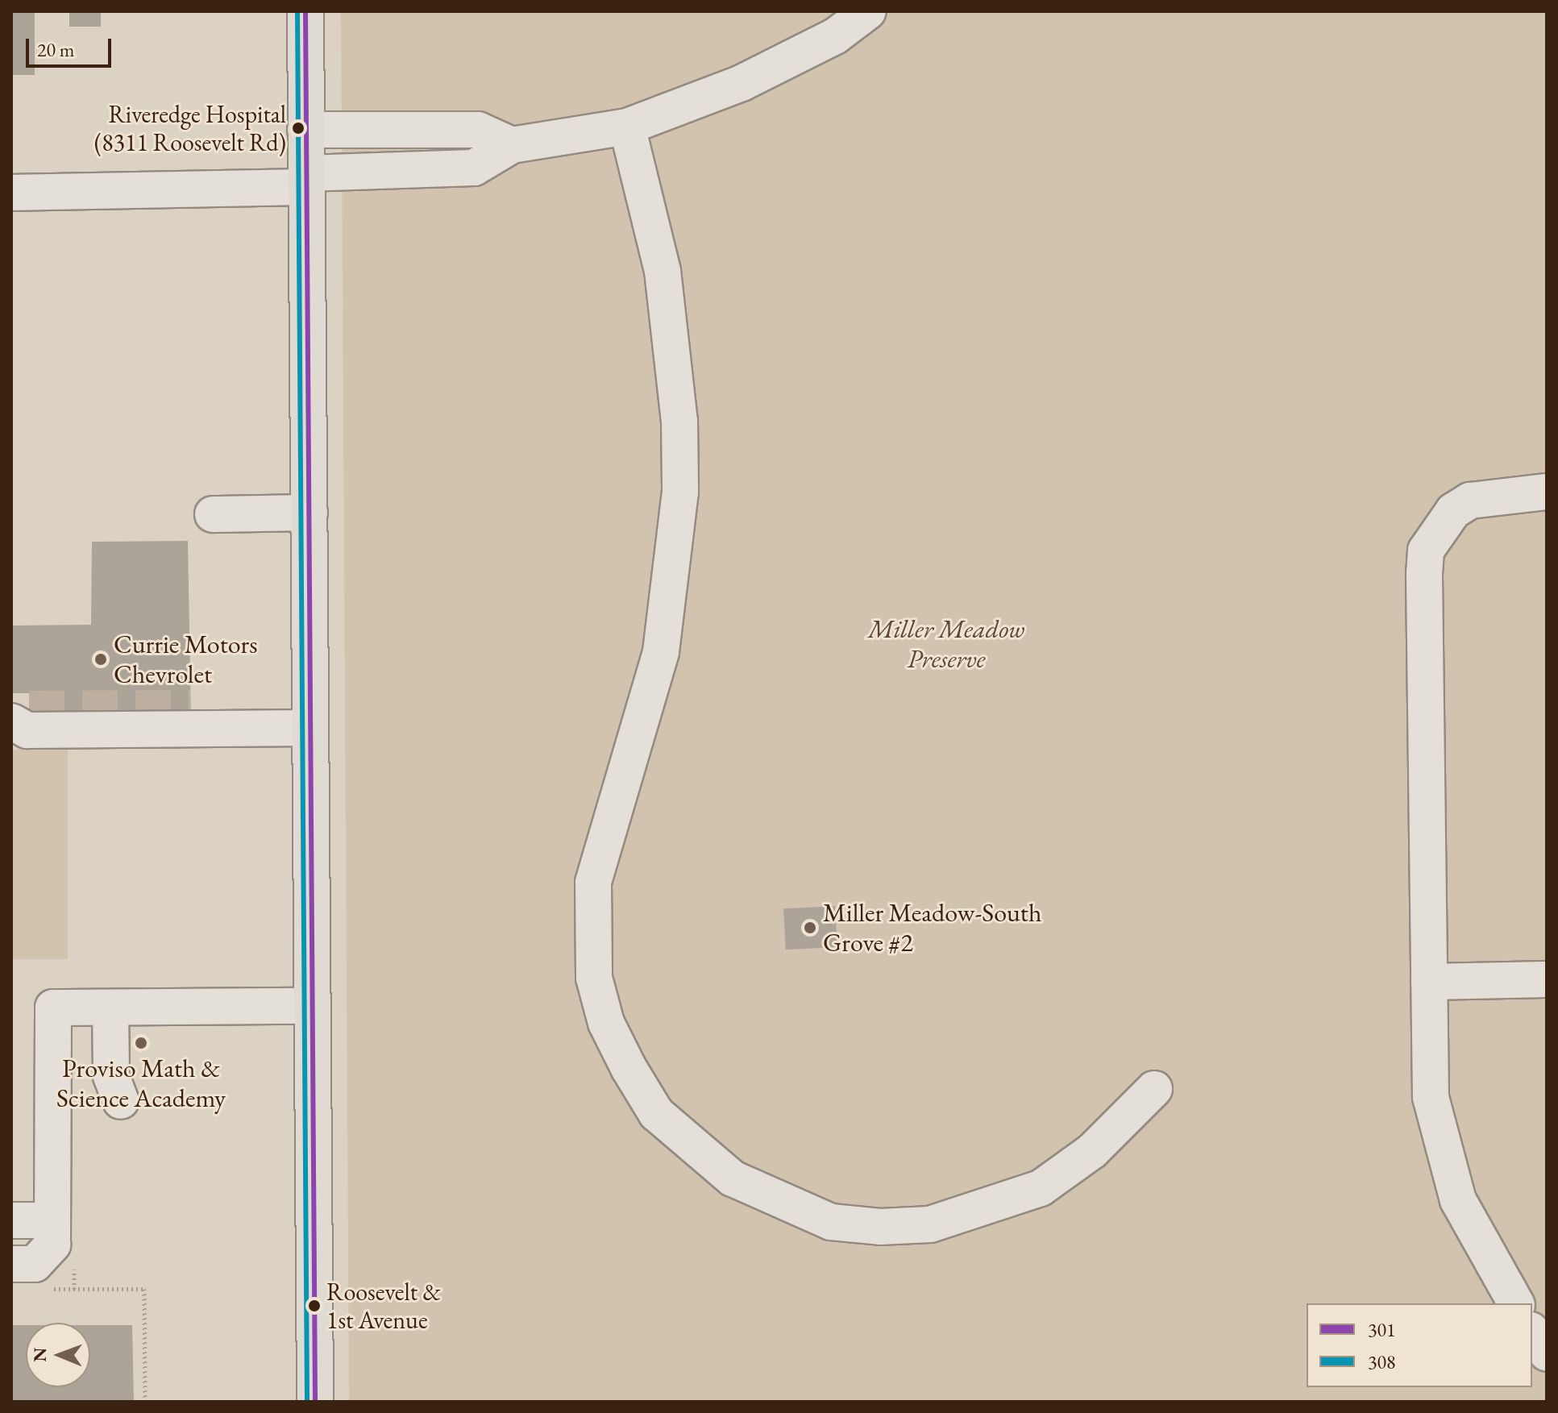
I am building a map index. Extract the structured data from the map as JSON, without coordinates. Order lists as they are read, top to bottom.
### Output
{
  "parks": ["Miller Meadow Preserve"],
  "places": [
    "Riveredge Hospital (8311 Roosevelt Rd)",
    "Currie Motors Chevrolet",
    "Miller Meadow-South Grove #2",
    "Proviso Math & Science Academy",
    "Roosevelt & 1st Avenue"
  ],
  "lines": ["transit line 301", "transit line 308"],
  "legend": ["301", "308"],
  "scale_bar": "20 m",
  "north": "left"
}
